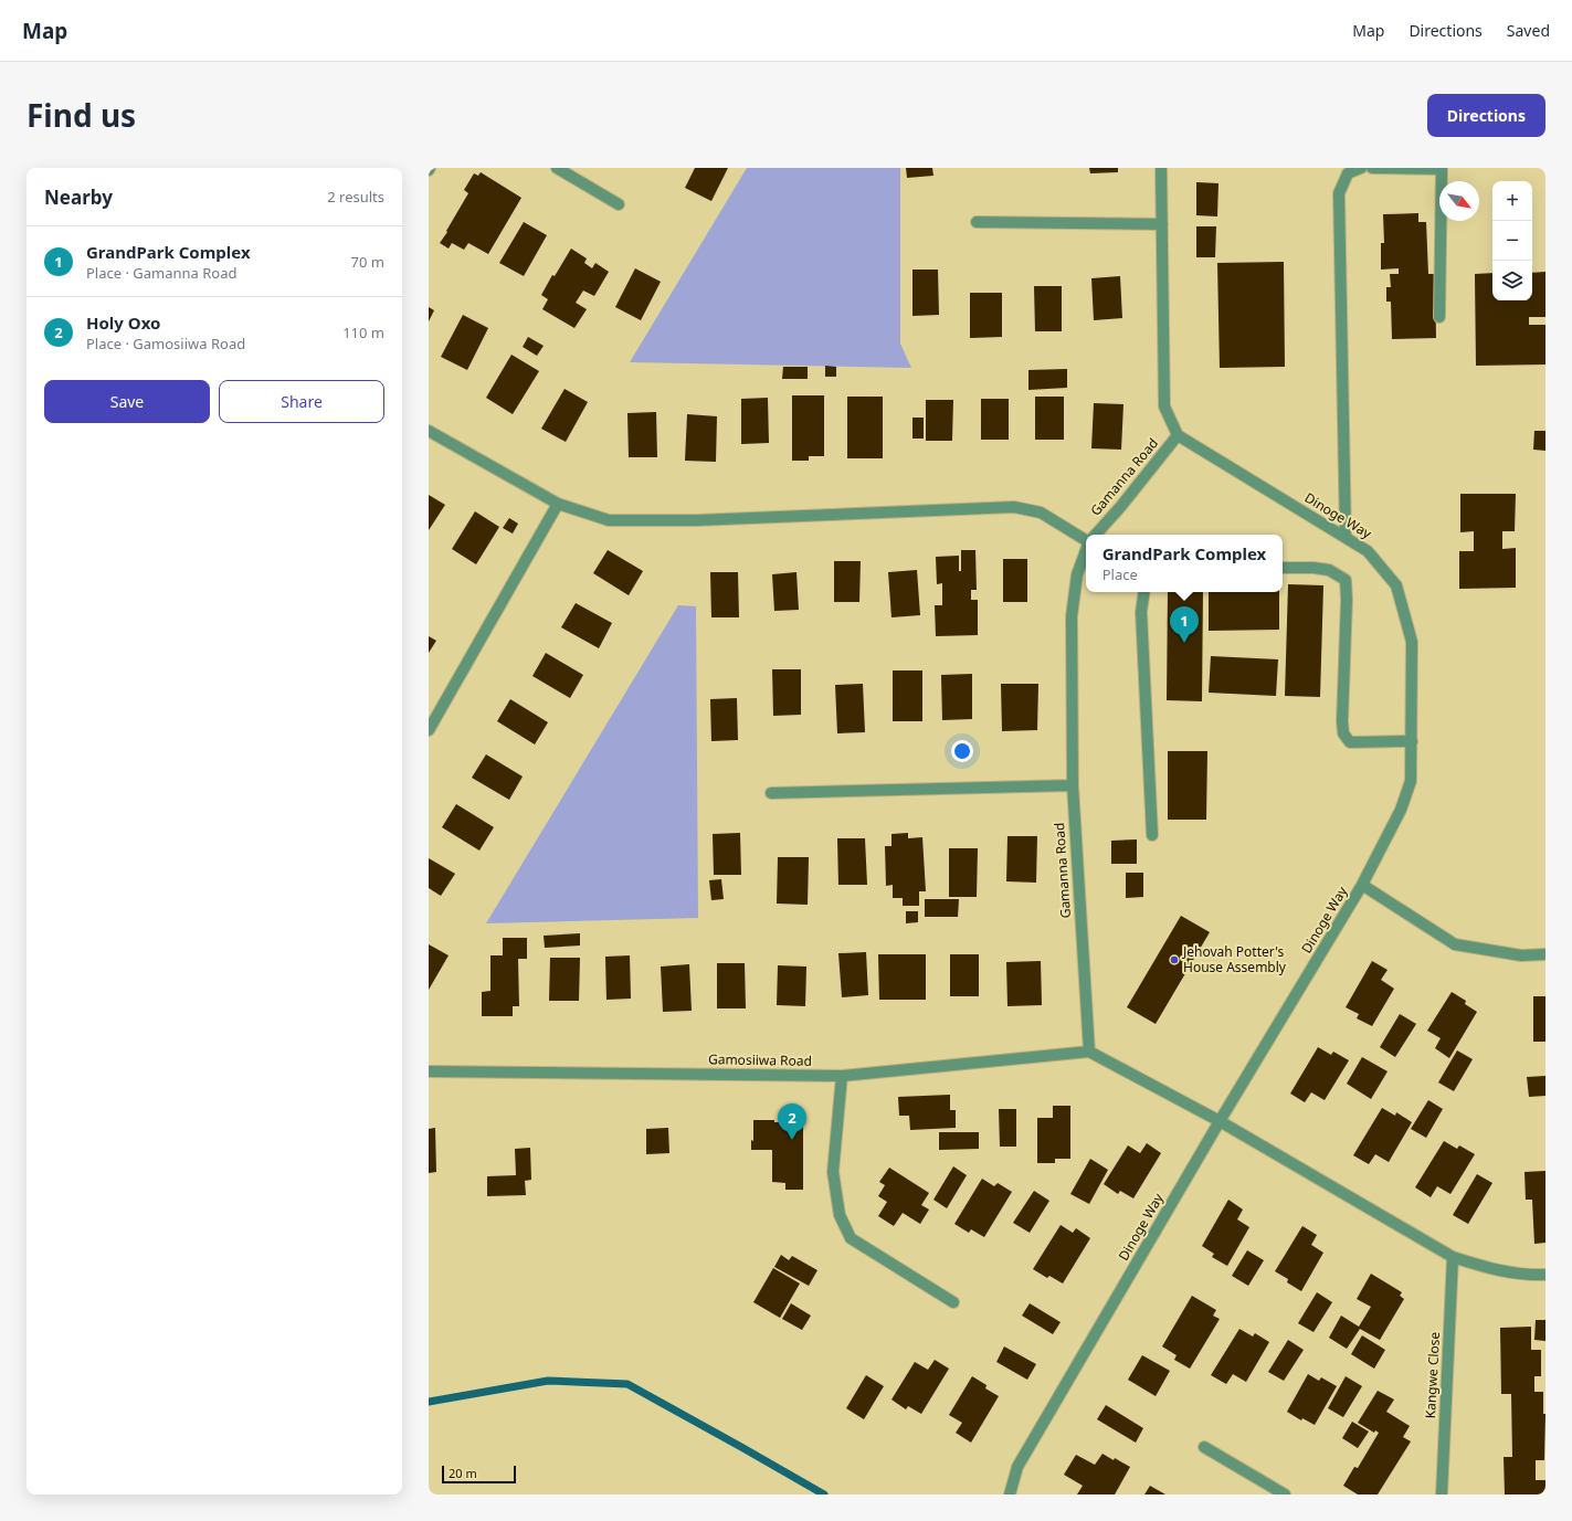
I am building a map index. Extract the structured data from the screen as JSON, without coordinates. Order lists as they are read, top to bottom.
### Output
{
  "streets": {
    "street": [
      "Gamanna Road",
      "Dinoge Way",
      "Gamosiiwa Road",
      "Kangwe Close"
    ]
  },
  "crossings": [
    ["Gamanna Road", "Dinoge Way"],
    ["Gamanna Road", "Gamosiiwa Road"]
  ],
  "places": ["Jehovah Potter's House Assembly"],
  "scale_bar": "20 m",
  "north": "bottom right",
  "page": {
    "header": "Map",
    "nav": ["Map", "Directions", "Saved"],
    "title": "Find us",
    "buttons": [
      "Directions",
      ["Save", "Share"]
    ],
    "heading": ["Nearby", "2 results"],
    "map_buttons": ["+", "−"],
    "list": [
      {
        "mark": "1",
        "name": "GrandPark Complex",
        "note": "Place · Gamanna Road",
        "value": "70 m"
      },
      {
        "mark": "2",
        "name": "Holy Oxo",
        "note": "Place · Gamosiiwa Road",
        "value": "110 m"
      }
    ],
    "popup": ["GrandPark Complex", "Place"],
    "pins": ["1", "2"],
    "scale": "20 m"
  }
}
